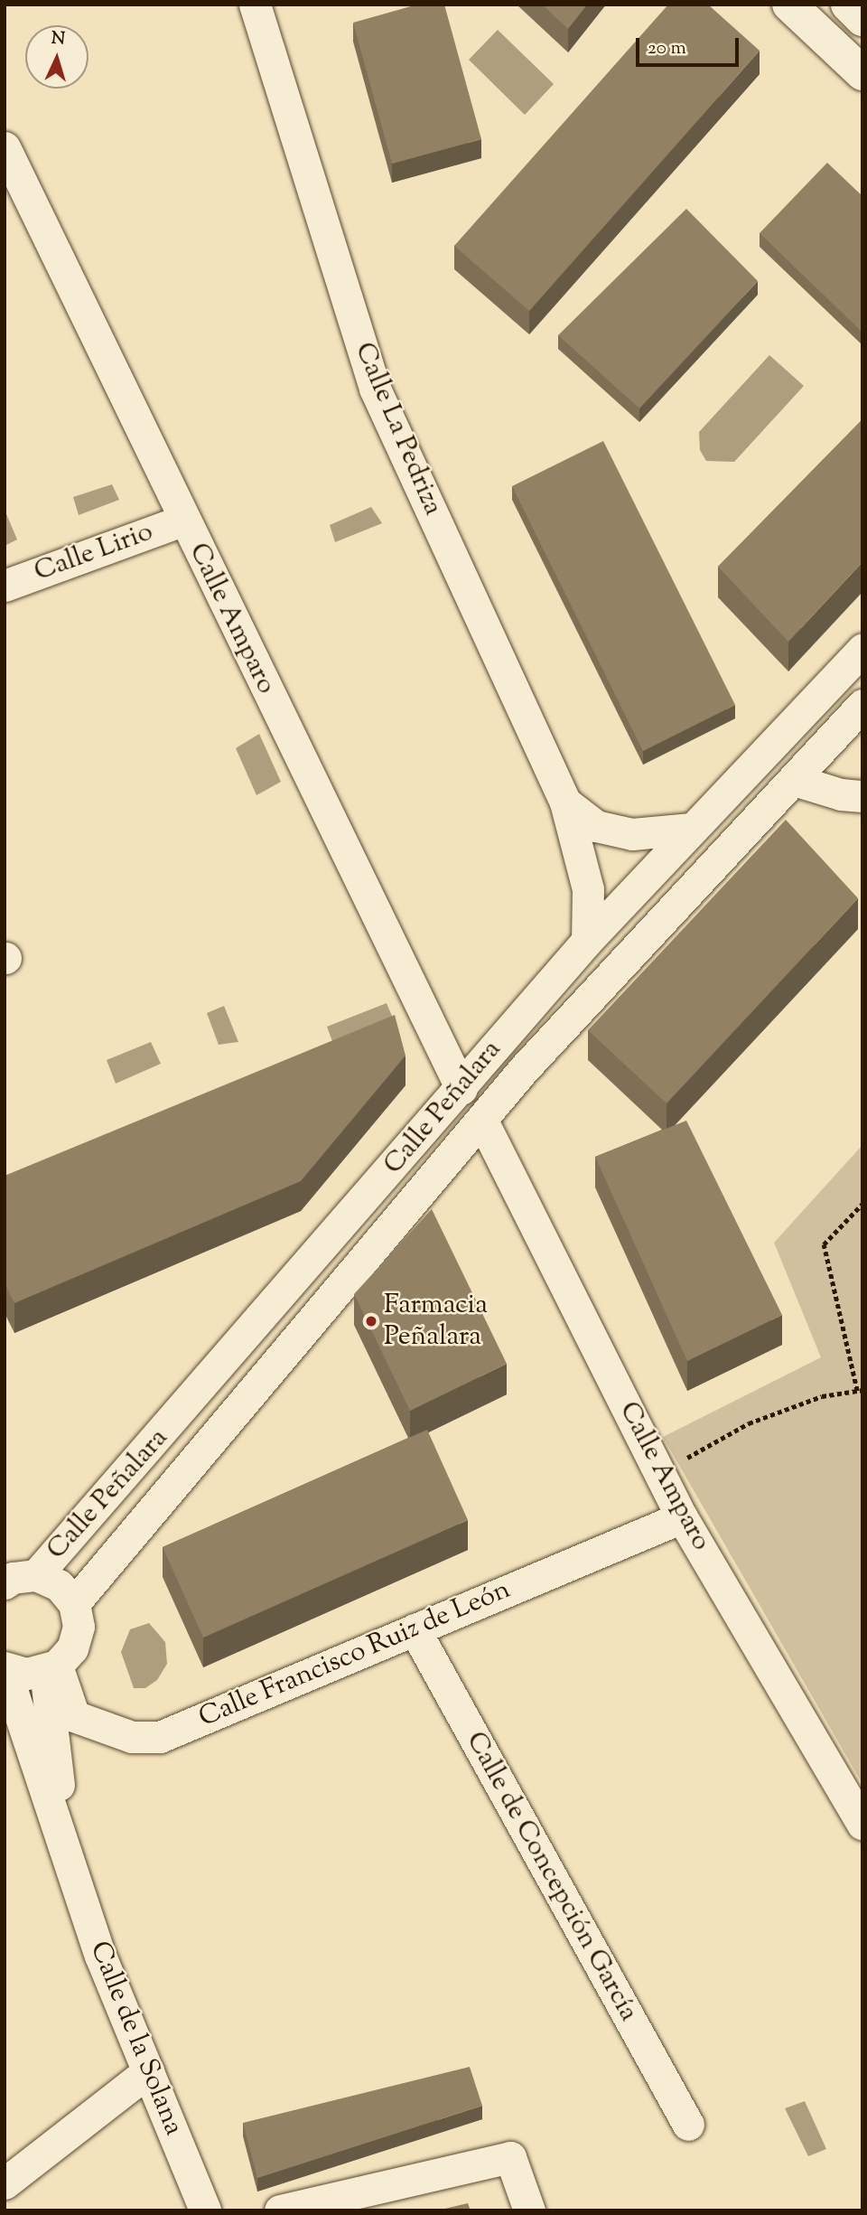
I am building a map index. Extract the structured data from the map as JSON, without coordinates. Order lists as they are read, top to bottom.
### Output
{
  "streets": {
    "street": [
      "Calle La Pedriza",
      "Calle Lirio",
      "Calle Amparo",
      "Calle Peñalara",
      "Calle Francisco Ruiz de León",
      "Calle de Concepción García",
      "Calle de la Solana"
    ]
  },
  "crossings": [
    ["Calle La Pedriza", "Calle Peñalara"],
    ["Calle Lirio", "Calle Amparo"],
    ["Calle Amparo", "Calle Peñalara"],
    ["Calle Amparo", "Calle Francisco Ruiz de León"],
    ["Calle Peñalara", "Calle Francisco Ruiz de León"],
    ["Calle Peñalara", "Calle de la Solana"],
    ["Calle Francisco Ruiz de León", "Calle de Concepción García"],
    ["Calle Francisco Ruiz de León", "Calle de la Solana"]
  ],
  "places": ["Farmacia Peñalara"],
  "scale_bar": "20 m",
  "north": "top"
}
